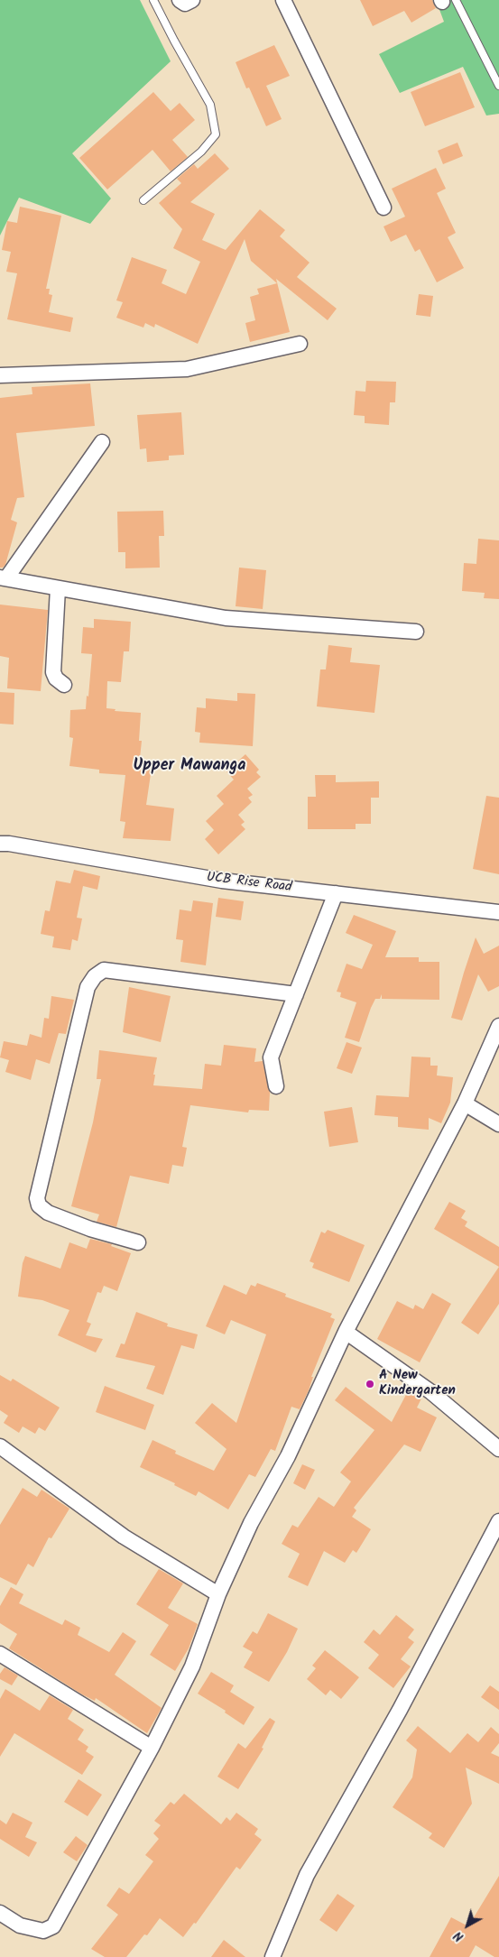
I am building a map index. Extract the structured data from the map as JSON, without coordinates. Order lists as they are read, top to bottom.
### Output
{
  "streets": {
    "street": ["UCB Rise Road"]
  },
  "districts": ["Upper Mawanga"],
  "places": ["A New Kindergarten"],
  "north": "bottom left"
}
